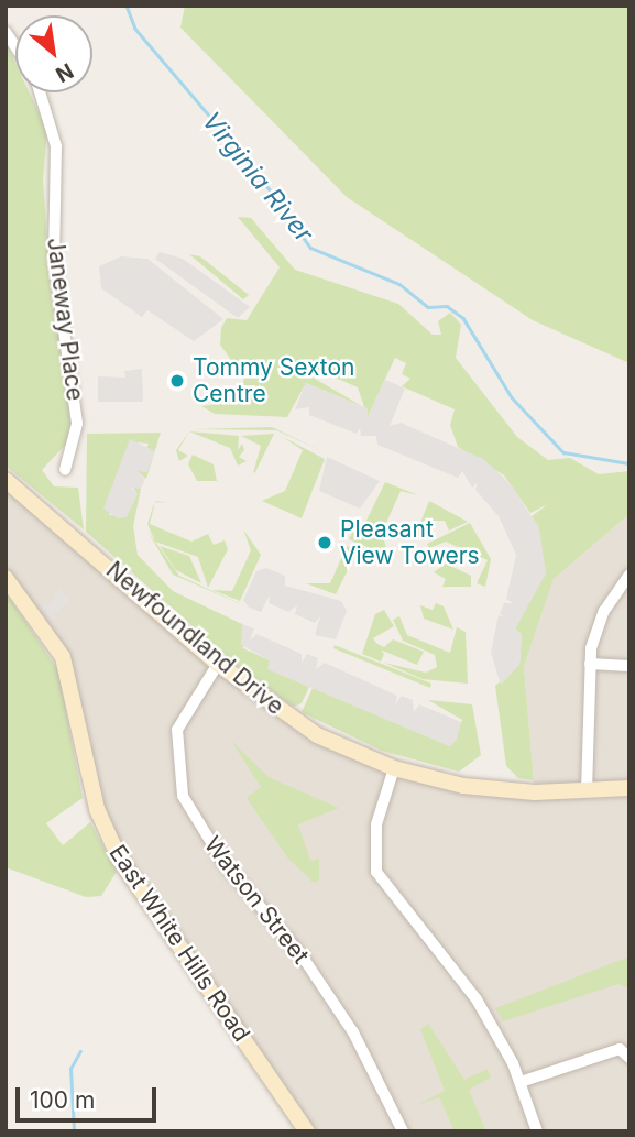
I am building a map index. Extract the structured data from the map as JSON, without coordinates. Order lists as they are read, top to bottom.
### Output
{
  "streets": {
    "street": [
      "Janeway Place",
      "Newfoundland Drive",
      "Watson Street",
      "East White Hills Road"
    ]
  },
  "crossings": [
    ["Newfoundland Drive", "Watson Street"]
  ],
  "water": ["Virginia River"],
  "places": ["Tommy Sexton Centre", "Pleasant View Towers"],
  "scale_bar": "100 m",
  "north": "bottom right"
}
